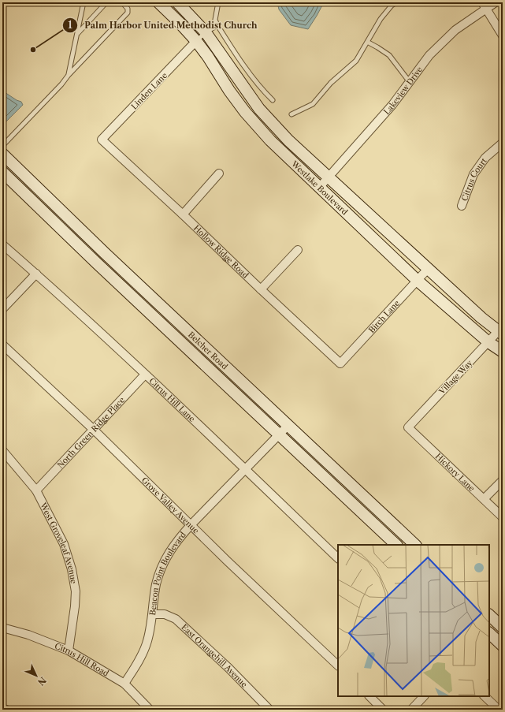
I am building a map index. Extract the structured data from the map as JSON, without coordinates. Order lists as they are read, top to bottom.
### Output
{
  "streets": {
    "main road": ["Westlake Boulevard", "Belcher Road"],
    "street": [
      "Lakeview Drive",
      "Linden Lane",
      "Citrus Court",
      "Hollow Ridge Road",
      "Birch Lane",
      "Village Way",
      "Citrus Hill Lane",
      "North Green Ridge Place",
      "Hickory Lane",
      "Grove Valley Avenue",
      "West Groveleaf Avenue",
      "Beacon Point Boulevard",
      "East Orangehill Avenue",
      "Citrus Hill Road"
    ]
  },
  "crossings": [
    ["Lakeview Drive", "Westlake Boulevard"],
    ["Linden Lane", "Westlake Boulevard"],
    ["Linden Lane", "Hollow Ridge Road"],
    ["Westlake Boulevard", "Birch Lane"],
    ["Westlake Boulevard", "Village Way"],
    ["Hollow Ridge Road", "Birch Lane"],
    ["Belcher Road", "Beacon Point Boulevard"],
    ["Village Way", "Hickory Lane"],
    ["Citrus Hill Lane", "North Green Ridge Place"],
    ["Citrus Hill Lane", "Beacon Point Boulevard"],
    ["North Green Ridge Place", "Grove Valley Avenue"],
    ["North Green Ridge Place", "West Groveleaf Avenue"],
    ["Grove Valley Avenue", "Beacon Point Boulevard"],
    ["West Groveleaf Avenue", "Citrus Hill Road"],
    ["Beacon Point Boulevard", "East Orangehill Avenue"],
    ["Beacon Point Boulevard", "Citrus Hill Road"]
  ],
  "places": ["Palm Harbor United Methodist Church"],
  "north": "bottom right"
}
